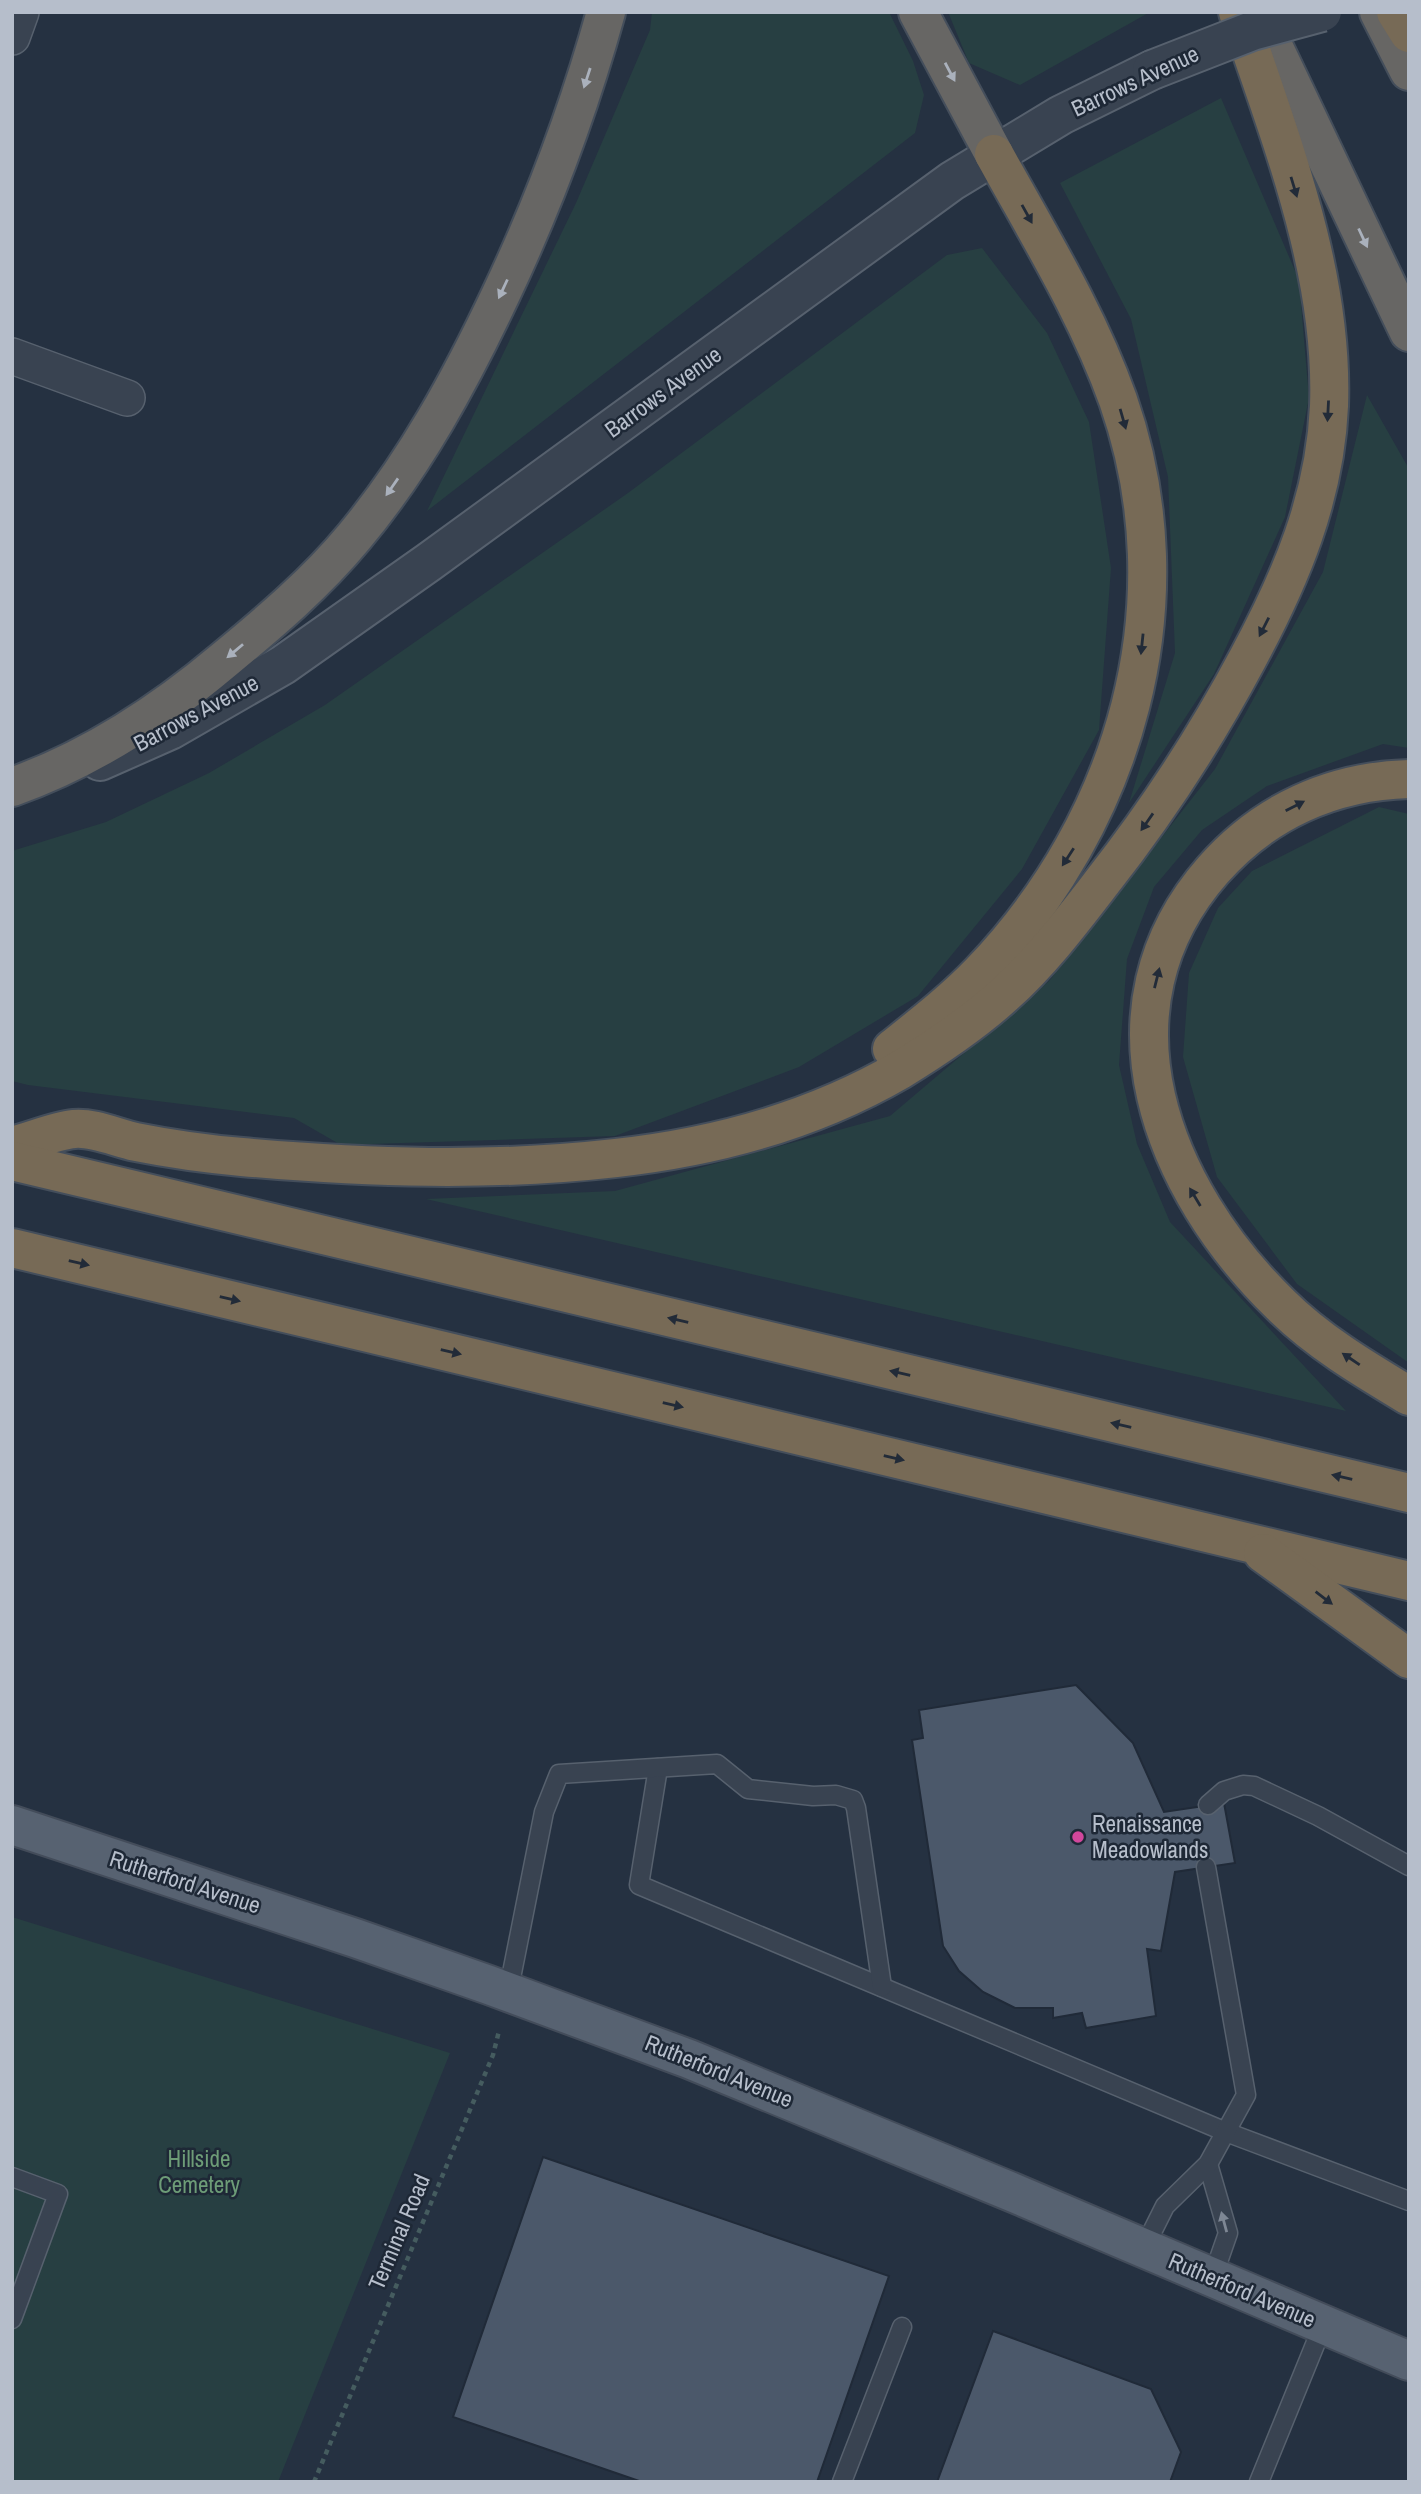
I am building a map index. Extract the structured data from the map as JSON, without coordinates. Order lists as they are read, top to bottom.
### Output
{
  "streets": {
    "main road": ["Rutherford Avenue"],
    "street": ["Barrows Avenue"],
    "path": ["Terminal Road"]
  },
  "crossings": [
    ["Rutherford Avenue", "Terminal Road"]
  ],
  "parks": ["Hillside Cemetery"],
  "places": ["Renaissance Meadowlands"]
}
